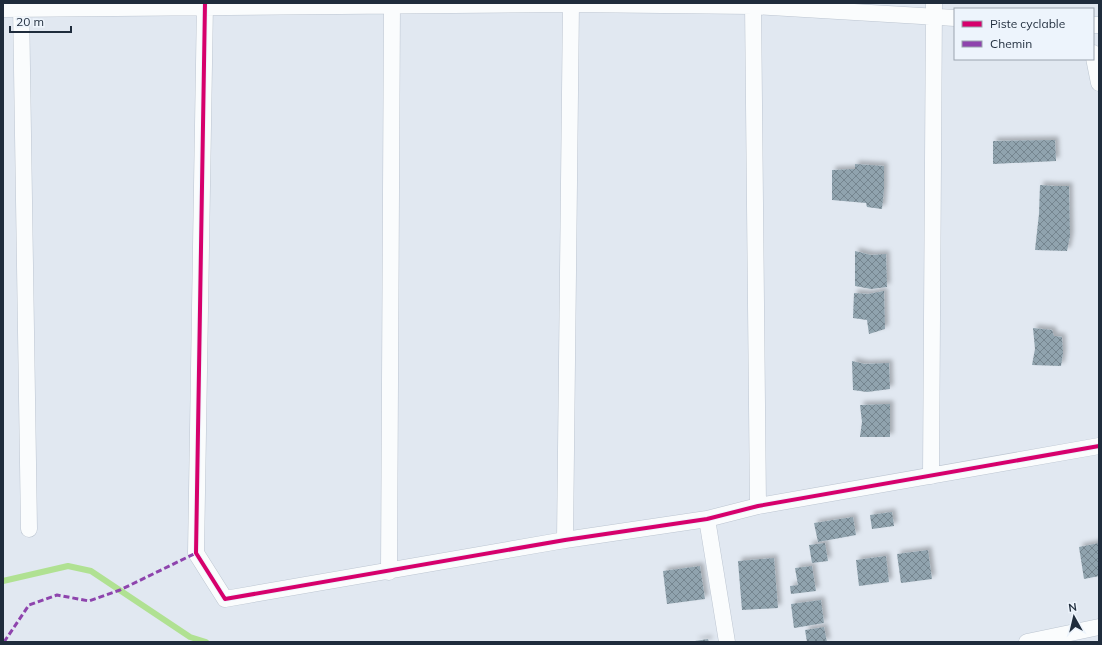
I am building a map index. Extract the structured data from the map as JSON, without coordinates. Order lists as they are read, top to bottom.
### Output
{
  "legend": ["Piste cyclable", "Chemin"],
  "scale_bar": "20 m",
  "north": "top"
}
